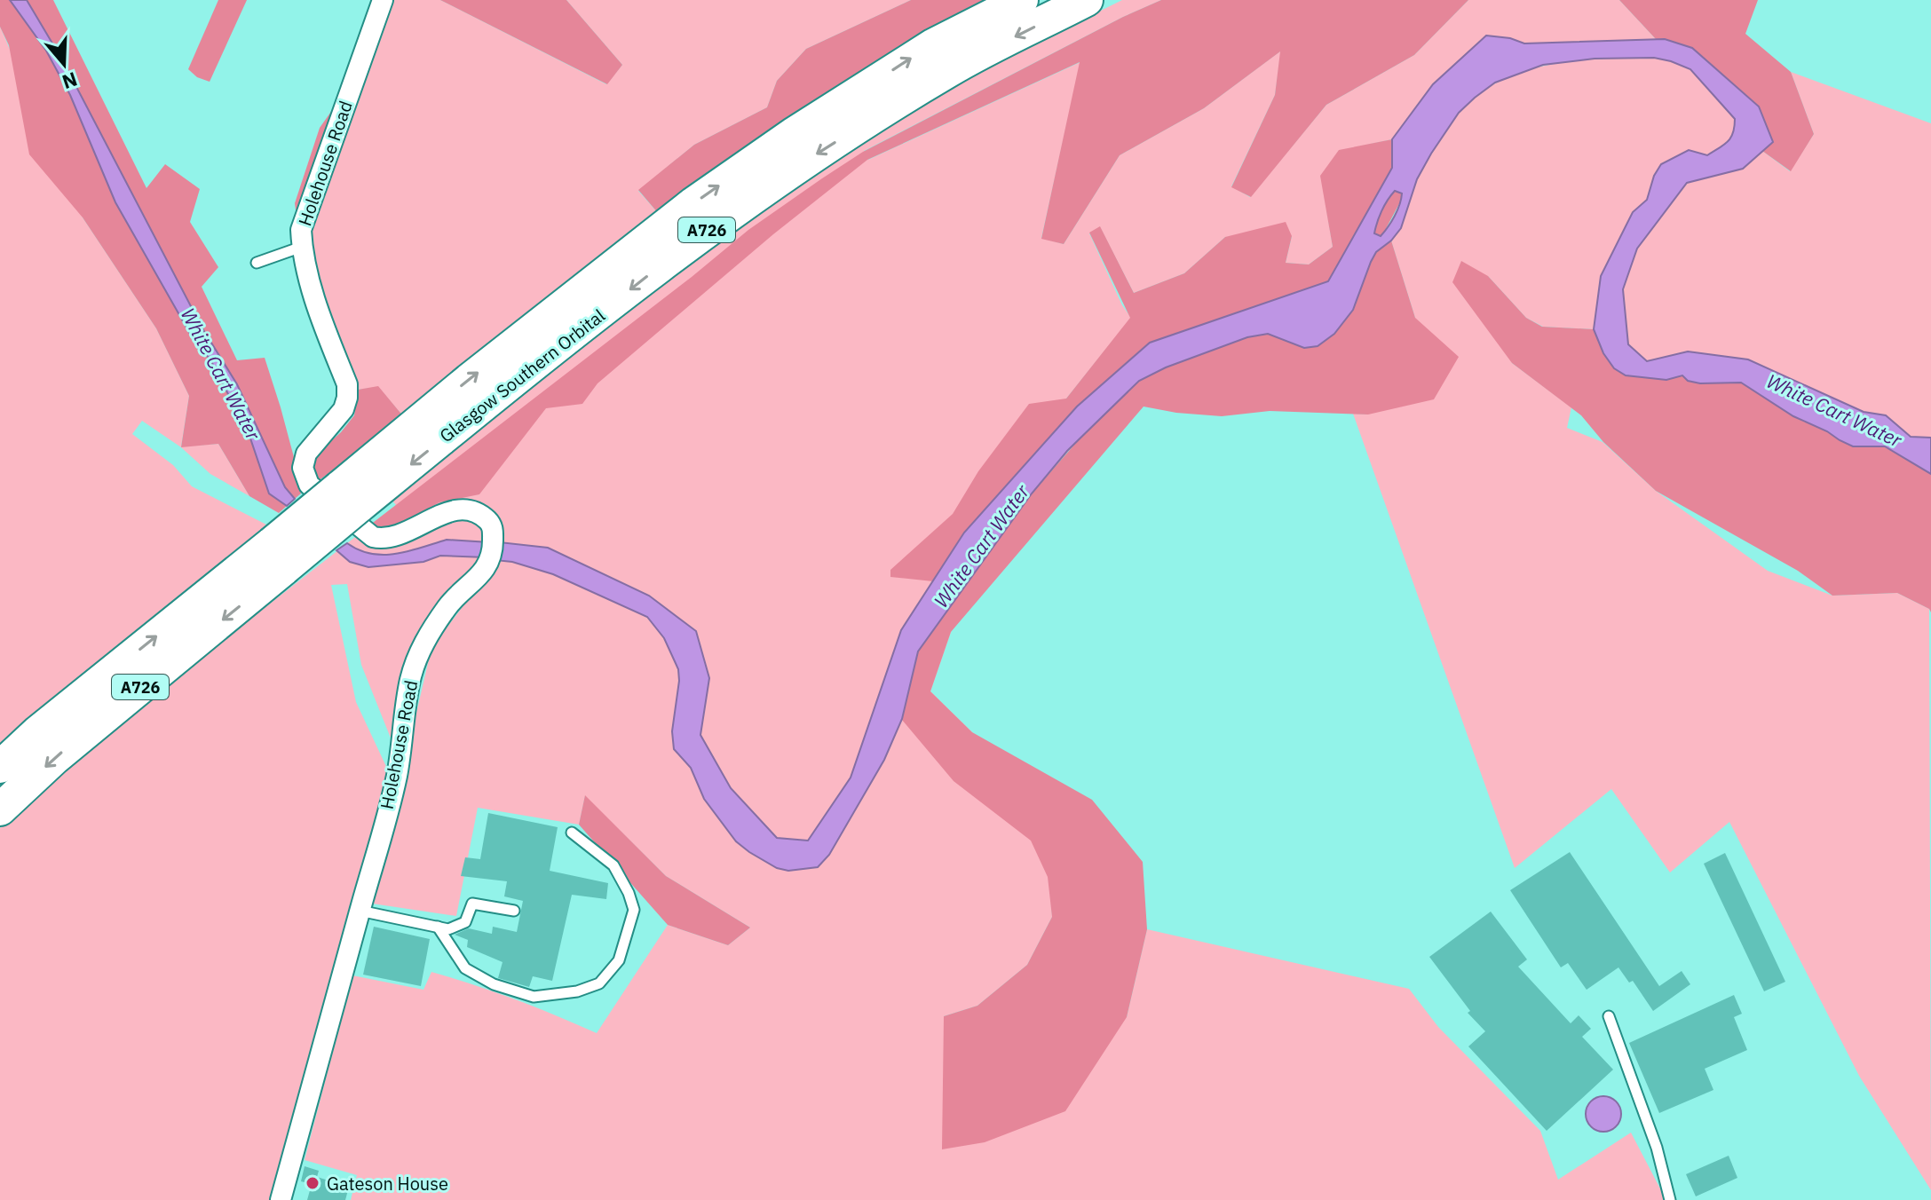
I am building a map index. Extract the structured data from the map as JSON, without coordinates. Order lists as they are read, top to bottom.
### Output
{
  "streets": {
    "highway": ["A726", "Glasgow Southern Orbital"],
    "street": ["Holehouse Road"]
  },
  "water": ["White Cart Water"],
  "places": ["Gateson House"],
  "north": "bottom"
}
